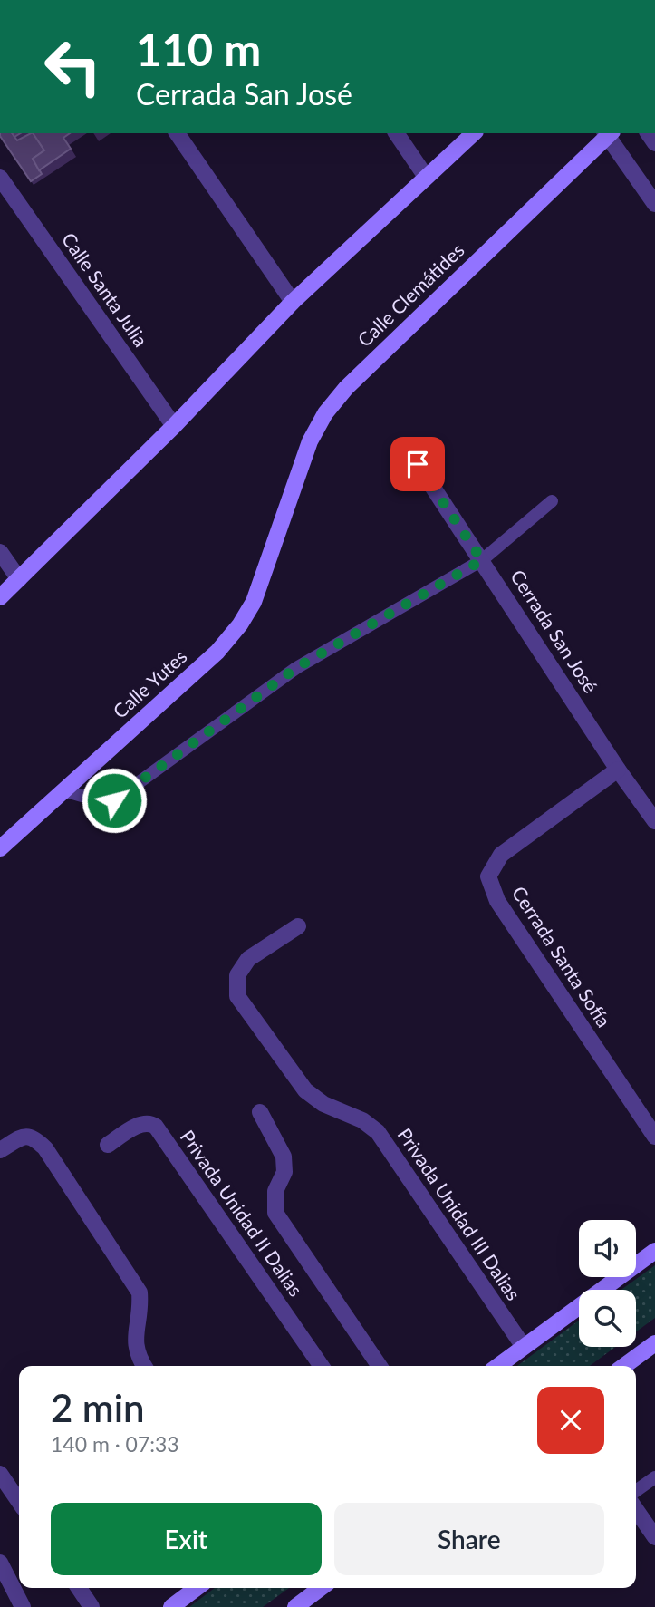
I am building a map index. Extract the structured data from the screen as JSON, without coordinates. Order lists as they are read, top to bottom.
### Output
{
  "streets": {
    "main road": ["Calle Clemátides", "Calle Yutes"],
    "street": [
      "Calle Santa Julia",
      "Cerrada San José",
      "Cerrada Santa Sofía",
      "Privada Unidad II Dalias",
      "Privada Unidad III Dalias"
    ]
  },
  "crossings": [
    ["Calle Clemátides", "Calle Yutes"],
    ["Cerrada San José", "Cerrada Santa Sofía"]
  ],
  "page": {
    "turn": ["110 m", "Cerrada San José"],
    "heading": ["2 min", "140 m · 07:33"],
    "buttons": ["Exit", "Share"]
  }
}
